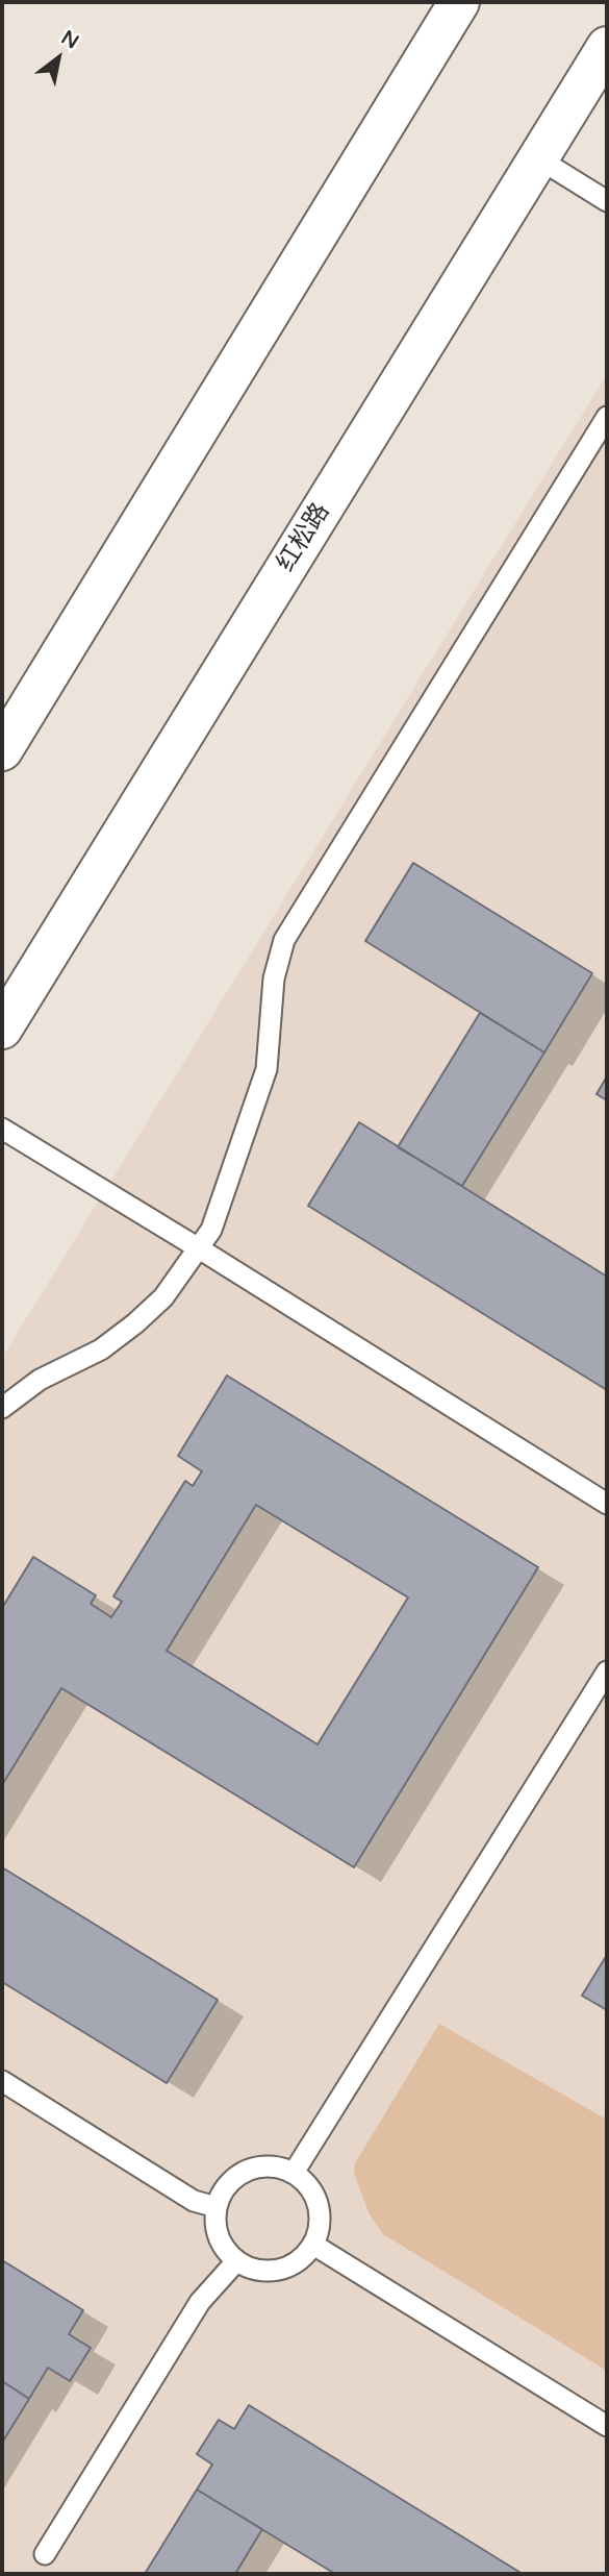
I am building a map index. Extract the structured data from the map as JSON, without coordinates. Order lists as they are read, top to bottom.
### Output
{
  "streets": {
    "main road": ["红松路"]
  },
  "north": "top right"
}
